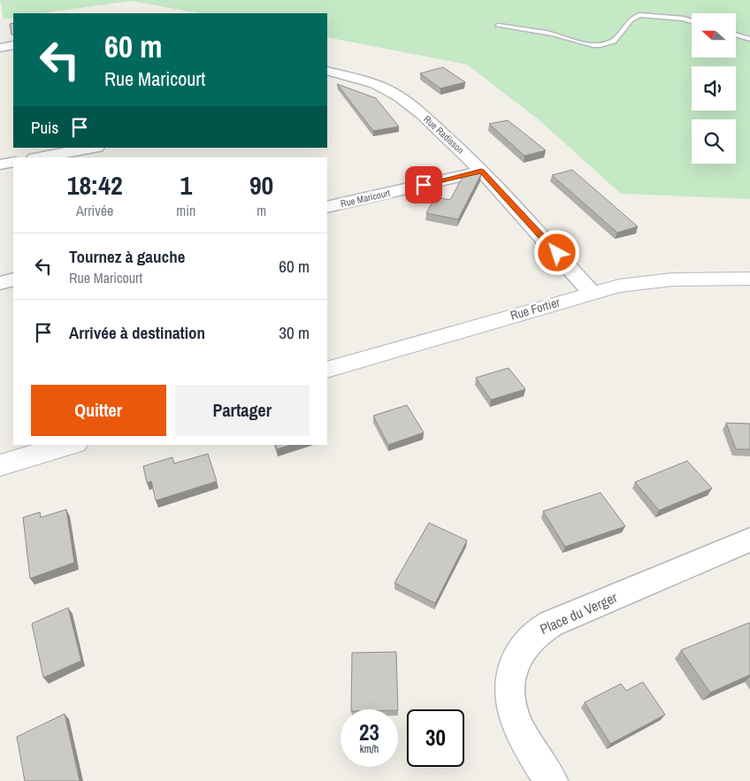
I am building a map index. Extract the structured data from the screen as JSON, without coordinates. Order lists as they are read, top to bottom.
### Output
{
  "streets": {
    "street": [
      "Rue Radisson",
      "Rue Maricourt",
      "Rue Fortier",
      "Place du Verger"
    ]
  },
  "crossings": [
    ["Rue Radisson", "Rue Maricourt"],
    ["Rue Radisson", "Rue Fortier"]
  ],
  "north": "left",
  "page": {
    "turn": ["60 m", "Rue Maricourt"],
    "then": "Puis",
    "eta": [
      "18:42",
      "Arrivée",
      "1",
      "min",
      "90",
      "m"
    ],
    "list": [
      {
        "name": "Tournez à gauche",
        "note": "Rue Maricourt",
        "value": "60 m"
      },
      {
        "name": "Arrivée à destination",
        "value": "30 m"
      }
    ],
    "buttons": ["Quitter", "Partager"],
    "speed": "23 km/h",
    "limit": "30"
  }
}
